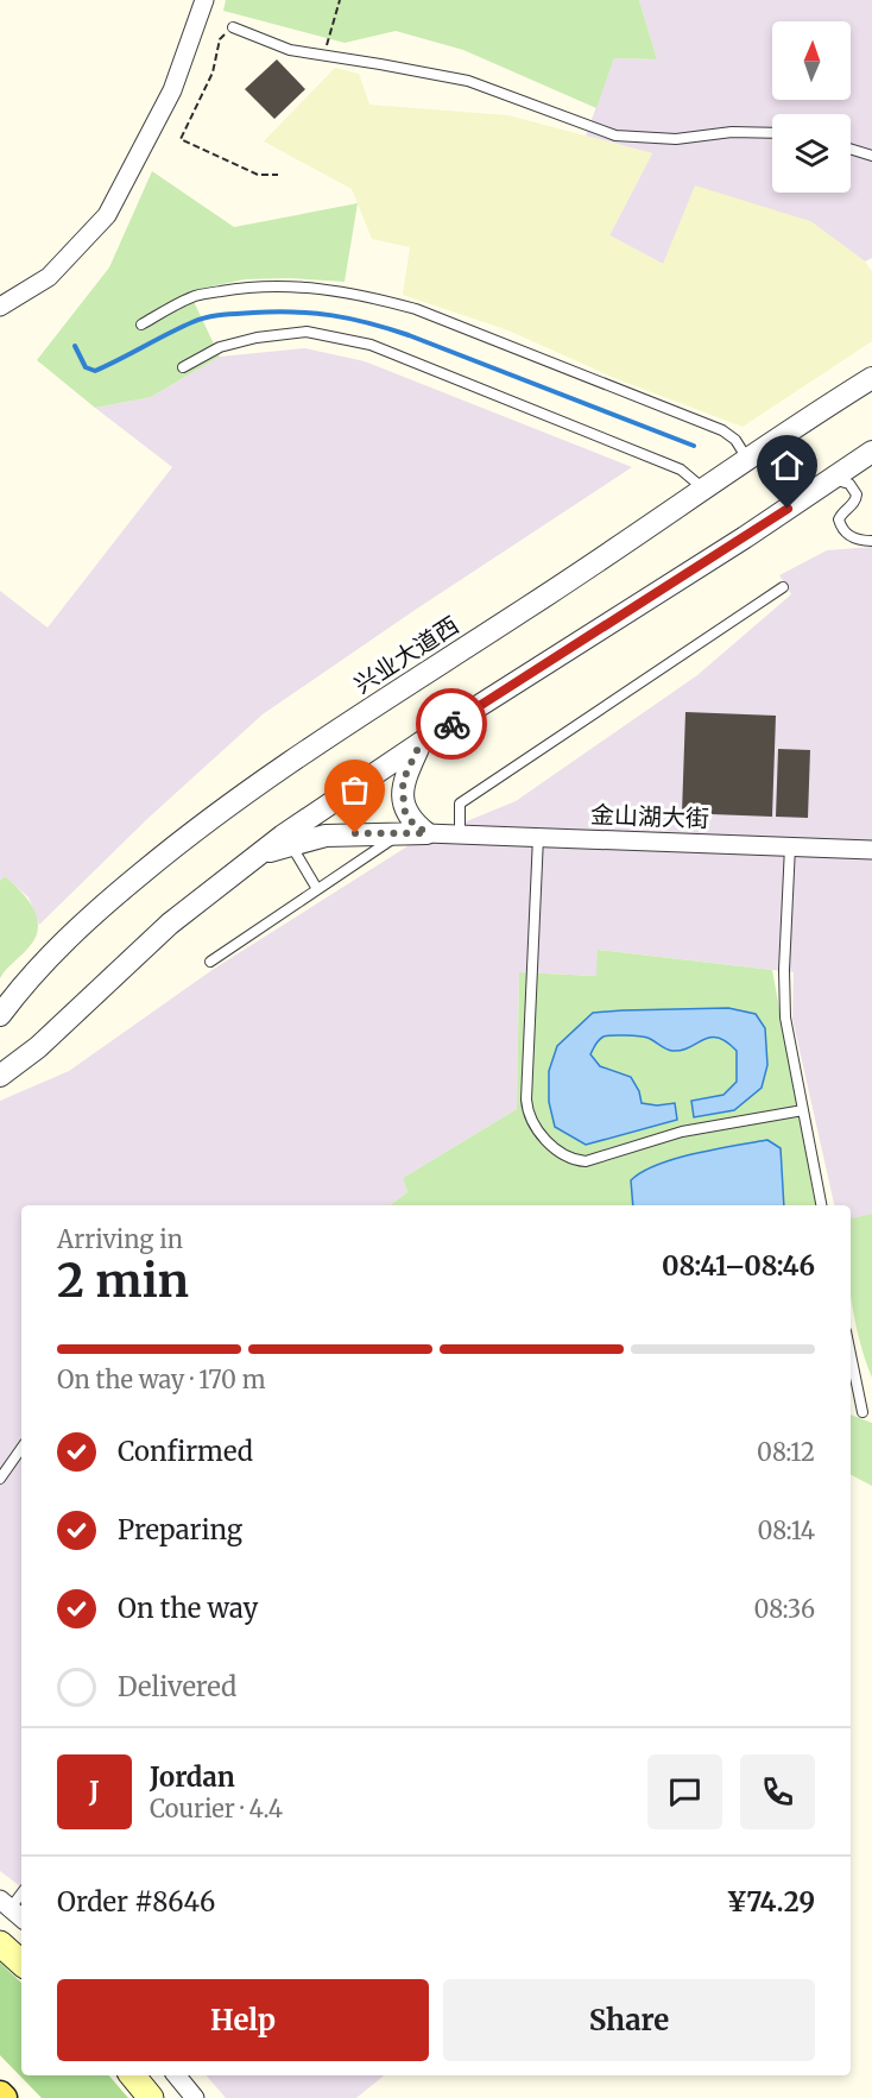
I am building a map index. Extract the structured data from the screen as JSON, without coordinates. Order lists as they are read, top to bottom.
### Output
{
  "streets": {
    "street": ["兴业大道西", "金山湖大街"]
  },
  "north": "top",
  "page": {
    "heading": ["2 min", "Arriving in", "08:41–08:46"],
    "panel": [
      "Jordan",
      "Courier · 4.4",
      "Order #8646",
      "¥74.29"
    ],
    "bar": "On the way · 170 m",
    "list": [
      ["Confirmed", "08:12"],
      ["Preparing", "08:14"],
      ["On the way", "08:36"],
      "Delivered"
    ],
    "round": "J",
    "buttons": ["Help", "Share"]
  }
}
